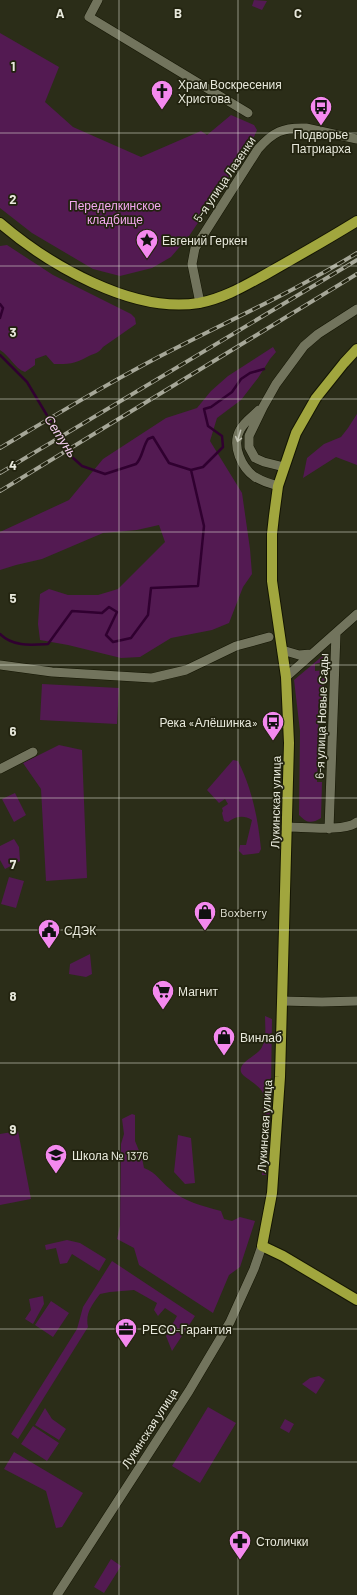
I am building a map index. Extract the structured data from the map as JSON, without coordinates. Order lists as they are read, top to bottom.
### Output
{
  "streets": {
    "main road": ["Лукинская улица"],
    "street": ["5-я улица Лазенки", "6-я улица Новые Сады"]
  },
  "water": ["Сетунь"],
  "parks": ["Переделкинское кладбище"],
  "places": {
    "church": ["Храм Воскресения Христова"],
    "bus stop": ["Подворье Патриарха", "Река «Алёшинка»"],
    "place": ["Евгений Геркен"],
    "shop": ["Boxberry", "Винлаб"],
    "public building": ["СДЭК"],
    "supermarket": ["Магнит"],
    "school or university": ["Школа № 1376"],
    "office": ["РЕСО-Гарантия"],
    "pharmacy": ["Столички"]
  },
  "grid": {
    "columns": ["A", "B", "C"],
    "rows": [
      "1",
      "2",
      "3",
      "4",
      "5",
      "6",
      "7",
      "8",
      "9"
    ]
  }
}
